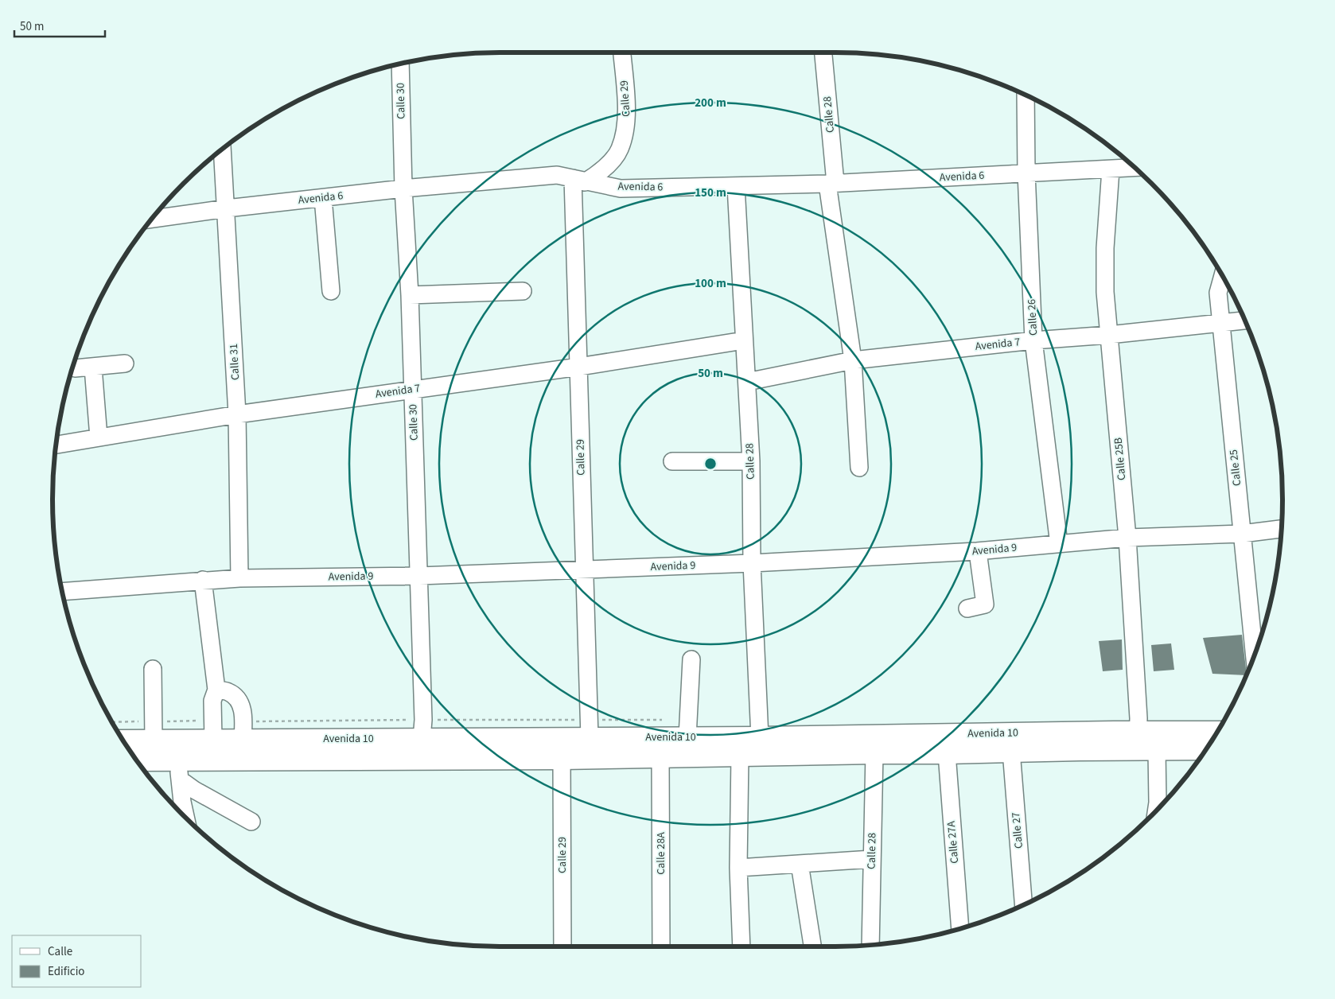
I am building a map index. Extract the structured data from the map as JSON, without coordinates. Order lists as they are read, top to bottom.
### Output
{
  "streets": {
    "main road": ["Avenida 10"],
    "street": [
      "Calle 29",
      "Calle 30",
      "Calle 28",
      "Avenida 6",
      "Calle 26",
      "Avenida 7",
      "Calle 31",
      "Calle 25B",
      "Calle 25",
      "Avenida 9",
      "Calle 27",
      "Calle 27A",
      "Calle 28A"
    ]
  },
  "crossings": [
    ["Calle 29", "Avenida 6"],
    ["Calle 29", "Avenida 7"],
    ["Calle 29", "Avenida 9"],
    ["Calle 29", "Avenida 10"],
    ["Calle 30", "Avenida 6"],
    ["Calle 30", "Avenida 7"],
    ["Calle 30", "Avenida 9"],
    ["Calle 30", "Avenida 10"],
    ["Calle 28", "Avenida 6"],
    ["Calle 28", "Avenida 7"],
    ["Calle 28", "Avenida 9"],
    ["Calle 28", "Avenida 10"],
    ["Avenida 6", "Calle 26"],
    ["Avenida 6", "Calle 31"],
    ["Avenida 6", "Calle 25B"],
    ["Calle 26", "Avenida 7"],
    ["Calle 26", "Avenida 9"],
    ["Avenida 7", "Calle 31"],
    ["Avenida 7", "Calle 25B"],
    ["Avenida 7", "Calle 25"],
    ["Calle 31", "Avenida 9"],
    ["Calle 25B", "Avenida 9"],
    ["Calle 25B", "Avenida 10"],
    ["Calle 25", "Avenida 9"],
    ["Avenida 10", "Calle 27"],
    ["Avenida 10", "Calle 27A"],
    ["Avenida 10", "Calle 28A"]
  ],
  "legend": ["Calle", "Edificio"],
  "scale_bar": "50 m",
  "rings": [
    "200 m",
    "150 m",
    "100 m",
    "50 m"
  ]
}
